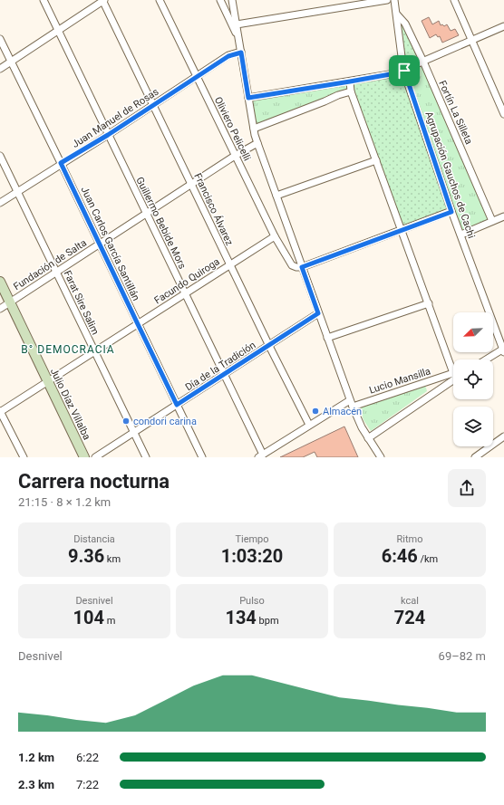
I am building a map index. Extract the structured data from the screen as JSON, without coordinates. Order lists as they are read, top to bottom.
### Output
{
  "streets": {
    "street": [
      "Fortín La Silleta",
      "Juan Manuel de Rosas",
      "Oliviero Pelicelli",
      "Agrupación Gauchos de Cachi",
      "Francisco Álvarez",
      "Guillermo Bebide Mors",
      "Juan Carlos García Santillán",
      "Fundación de Salta",
      "Facundo Quiroga",
      "Farat Sire Salim",
      "Día de la Tradición",
      "Lucio Mansilla",
      "Julio Díaz Villalba"
    ]
  },
  "crossings": [
    ["Fortín La Silleta", "Agrupación Gauchos de Cachi"],
    ["Juan Manuel de Rosas", "Oliviero Pelicelli"],
    ["Juan Manuel de Rosas", "Francisco Álvarez"],
    ["Juan Manuel de Rosas", "Guillermo Bebide Mors"],
    ["Juan Manuel de Rosas", "Juan Carlos García Santillán"],
    ["Juan Manuel de Rosas", "Farat Sire Salim"],
    ["Oliviero Pelicelli", "Fundación de Salta"],
    ["Oliviero Pelicelli", "Facundo Quiroga"],
    ["Francisco Álvarez", "Fundación de Salta"],
    ["Francisco Álvarez", "Facundo Quiroga"],
    ["Francisco Álvarez", "Día de la Tradición"],
    ["Francisco Álvarez", "Lucio Mansilla"],
    ["Guillermo Bebide Mors", "Fundación de Salta"],
    ["Guillermo Bebide Mors", "Facundo Quiroga"],
    ["Guillermo Bebide Mors", "Día de la Tradición"],
    ["Guillermo Bebide Mors", "Lucio Mansilla"],
    ["Juan Carlos García Santillán", "Fundación de Salta"],
    ["Juan Carlos García Santillán", "Facundo Quiroga"],
    ["Juan Carlos García Santillán", "Día de la Tradición"],
    ["Fundación de Salta", "Farat Sire Salim"],
    ["Fundación de Salta", "Julio Díaz Villalba"],
    ["Facundo Quiroga", "Farat Sire Salim"],
    ["Facundo Quiroga", "Julio Díaz Villalba"],
    ["Farat Sire Salim", "Día de la Tradición"]
  ],
  "districts": ["B° DEMOCRACIA"],
  "places": ["Almacén", "condori carina"],
  "north": "bottom left",
  "page": {
    "heading": ["Carrera nocturna", "21:15 · 8 × 1.2 km"],
    "stats": [
      ["Distancia", "9.36 km"],
      ["Tiempo", "1:03:20"],
      ["Ritmo", "6:46 /km"],
      ["Desnivel", "104 m"],
      ["Pulso", "134 bpm"],
      ["kcal", "724"]
    ],
    "chart": ["Desnivel", "69–82 m"],
    "list": [
      {
        "name": "1.2 km",
        "note": "6:22"
      },
      {
        "name": "2.3 km",
        "note": "7:22"
      }
    ]
  }
}
